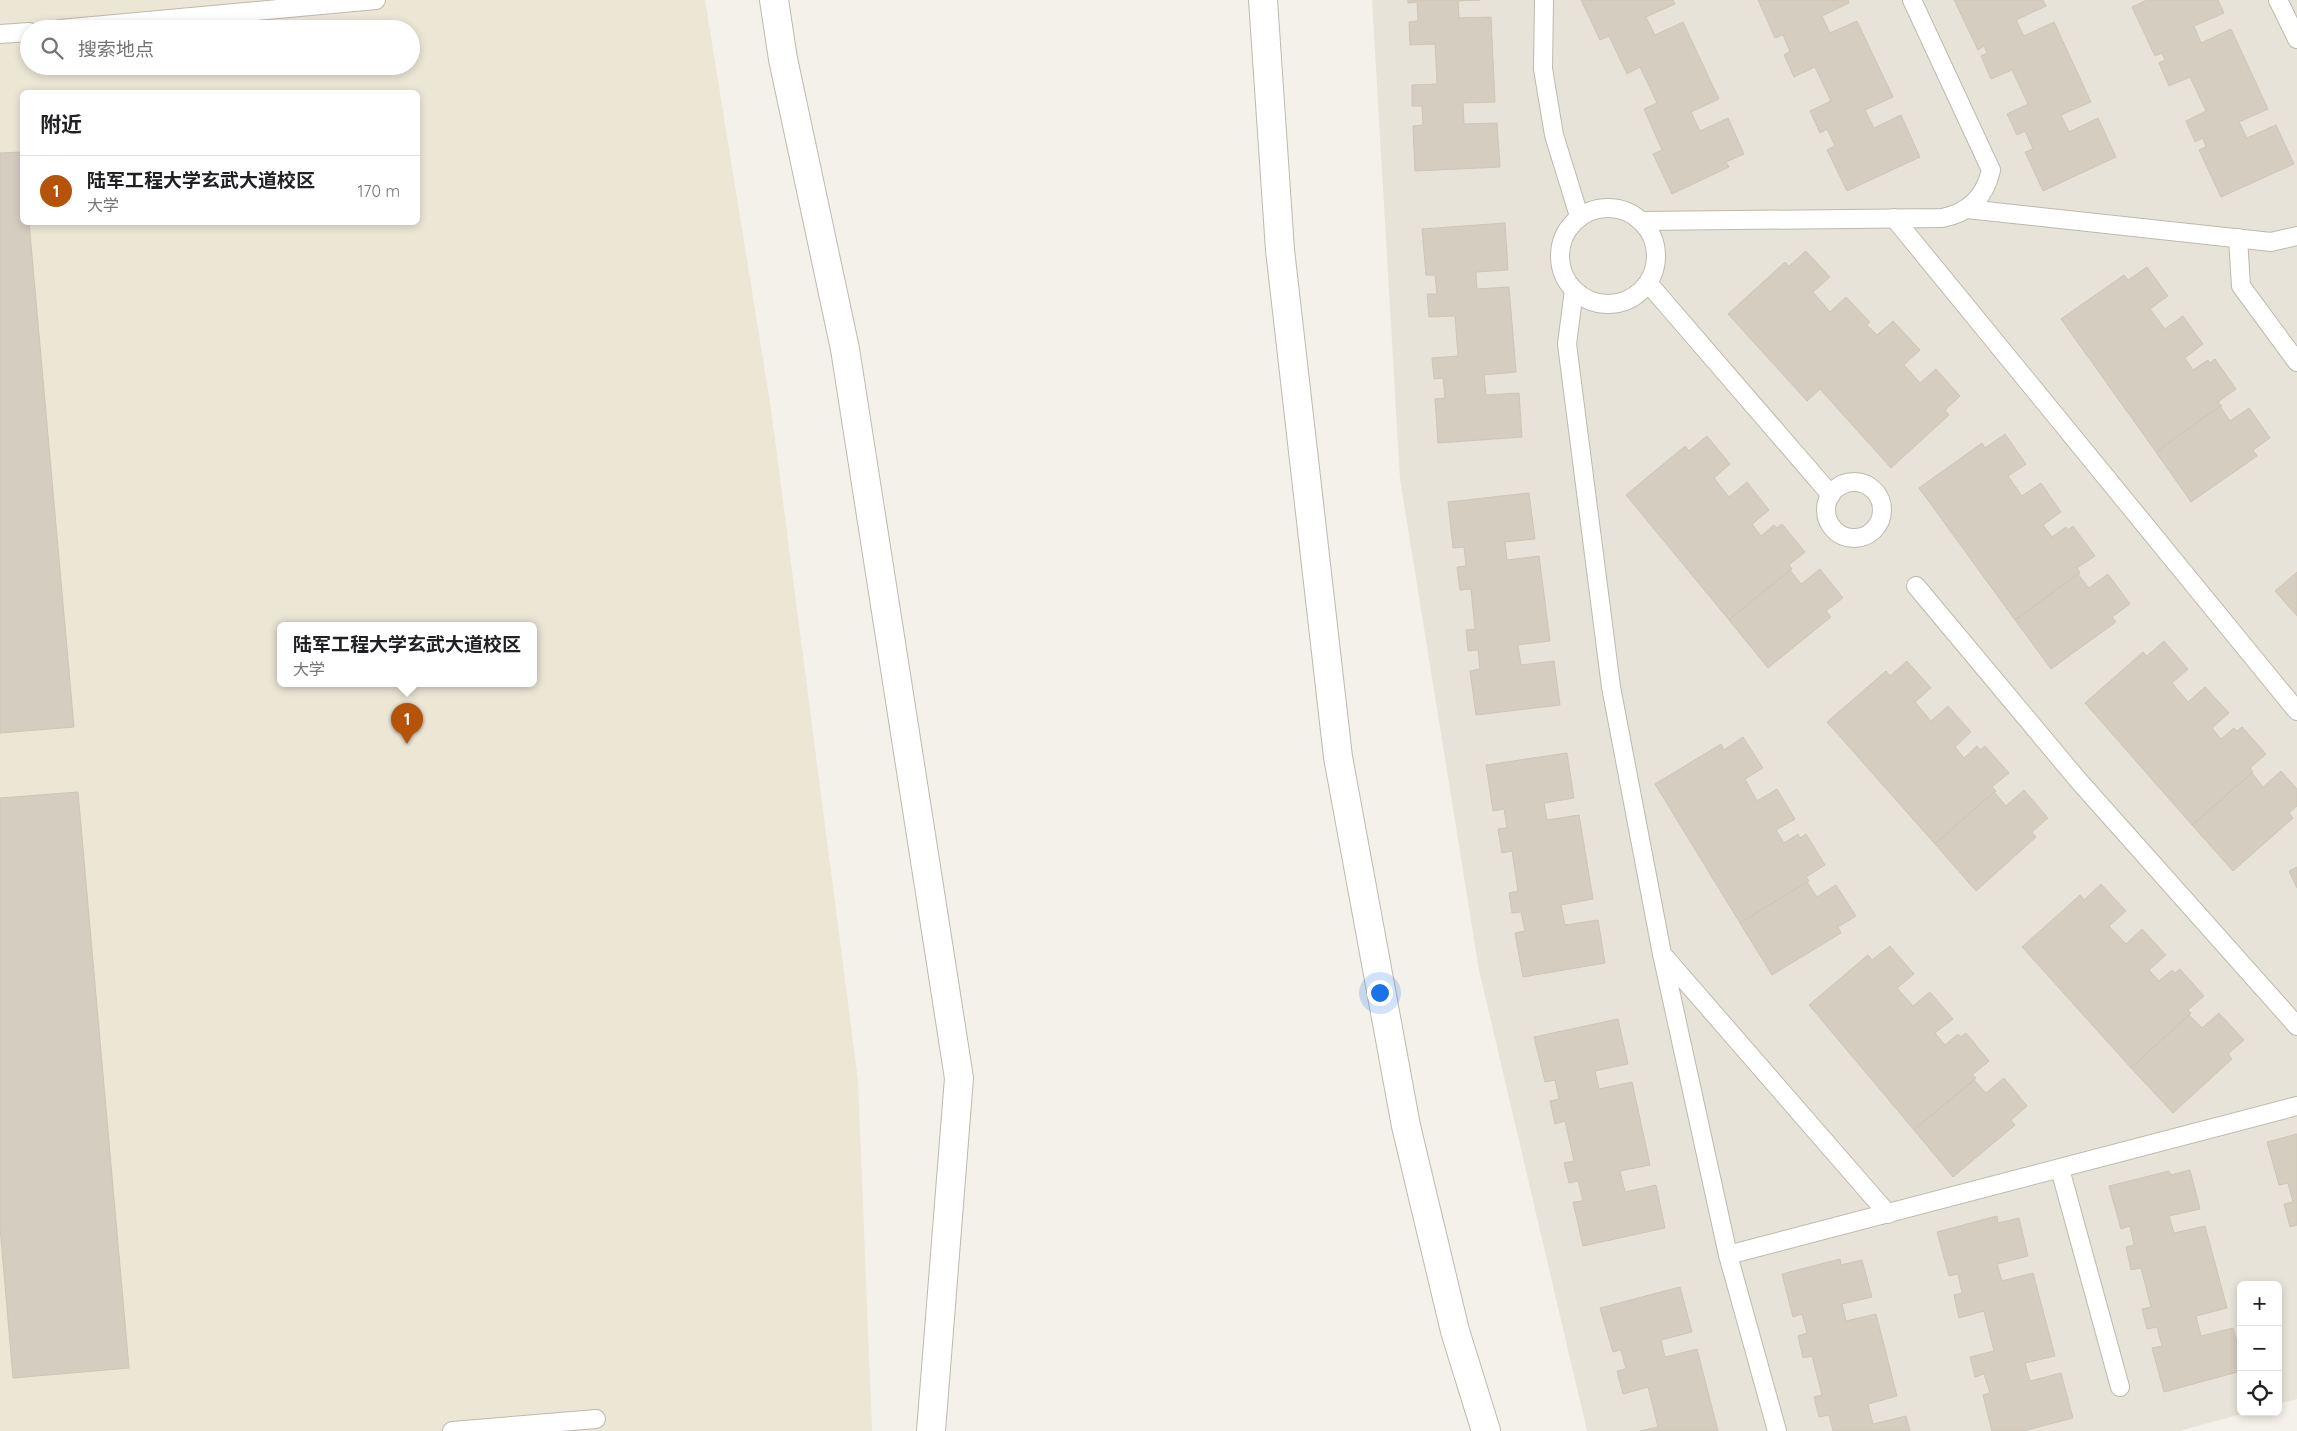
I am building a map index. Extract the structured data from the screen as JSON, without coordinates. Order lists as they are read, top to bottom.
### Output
{
  "page": {
    "search": "搜索地点",
    "heading": "附近",
    "list": [
      {
        "mark": "1",
        "name": "陆军工程大学玄武大道校区",
        "note": "大学",
        "value": "170 m"
      }
    ],
    "popup": ["陆军工程大学玄武大道校区", "大学"],
    "pins": "1",
    "map_buttons": ["+", "−"]
  }
}
